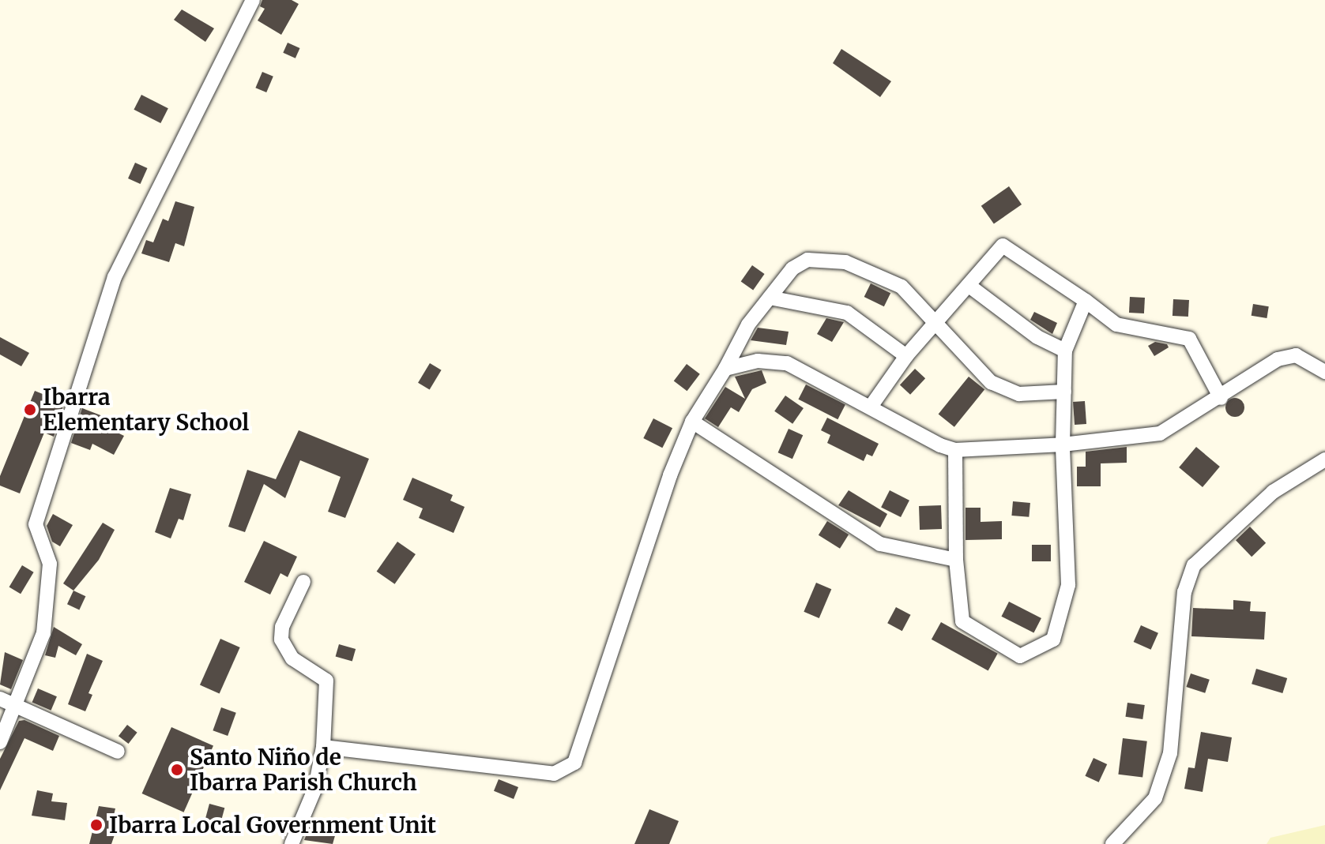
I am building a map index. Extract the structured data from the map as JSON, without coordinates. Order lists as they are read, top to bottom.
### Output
{
  "places": ["Ibarra Elementary School", "Santo Niño de Ibarra Parish Church", "Ibarra Local Government Unit"]
}
